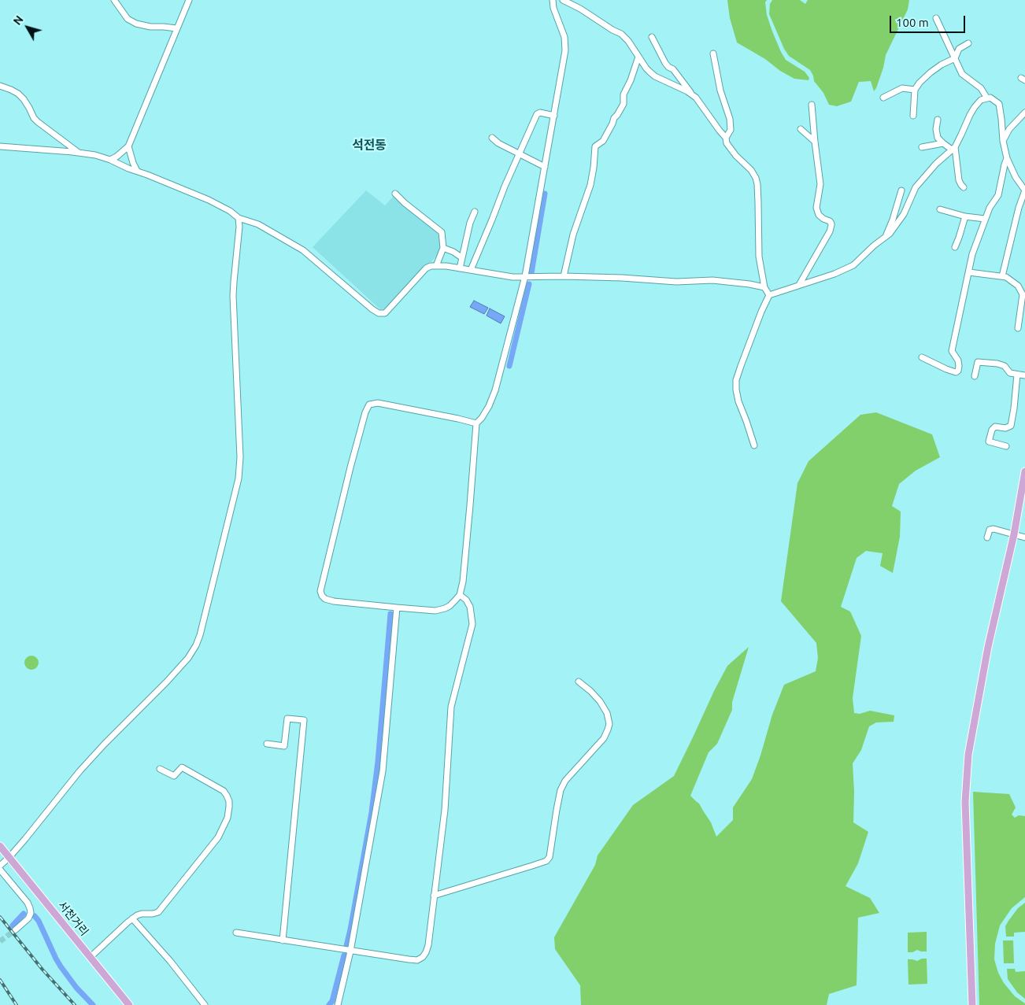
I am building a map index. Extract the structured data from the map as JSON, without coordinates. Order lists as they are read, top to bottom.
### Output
{
  "streets": {
    "main road": ["서천거리"]
  },
  "districts": ["석전동"],
  "scale_bar": "100 m",
  "north": "top left"
}
